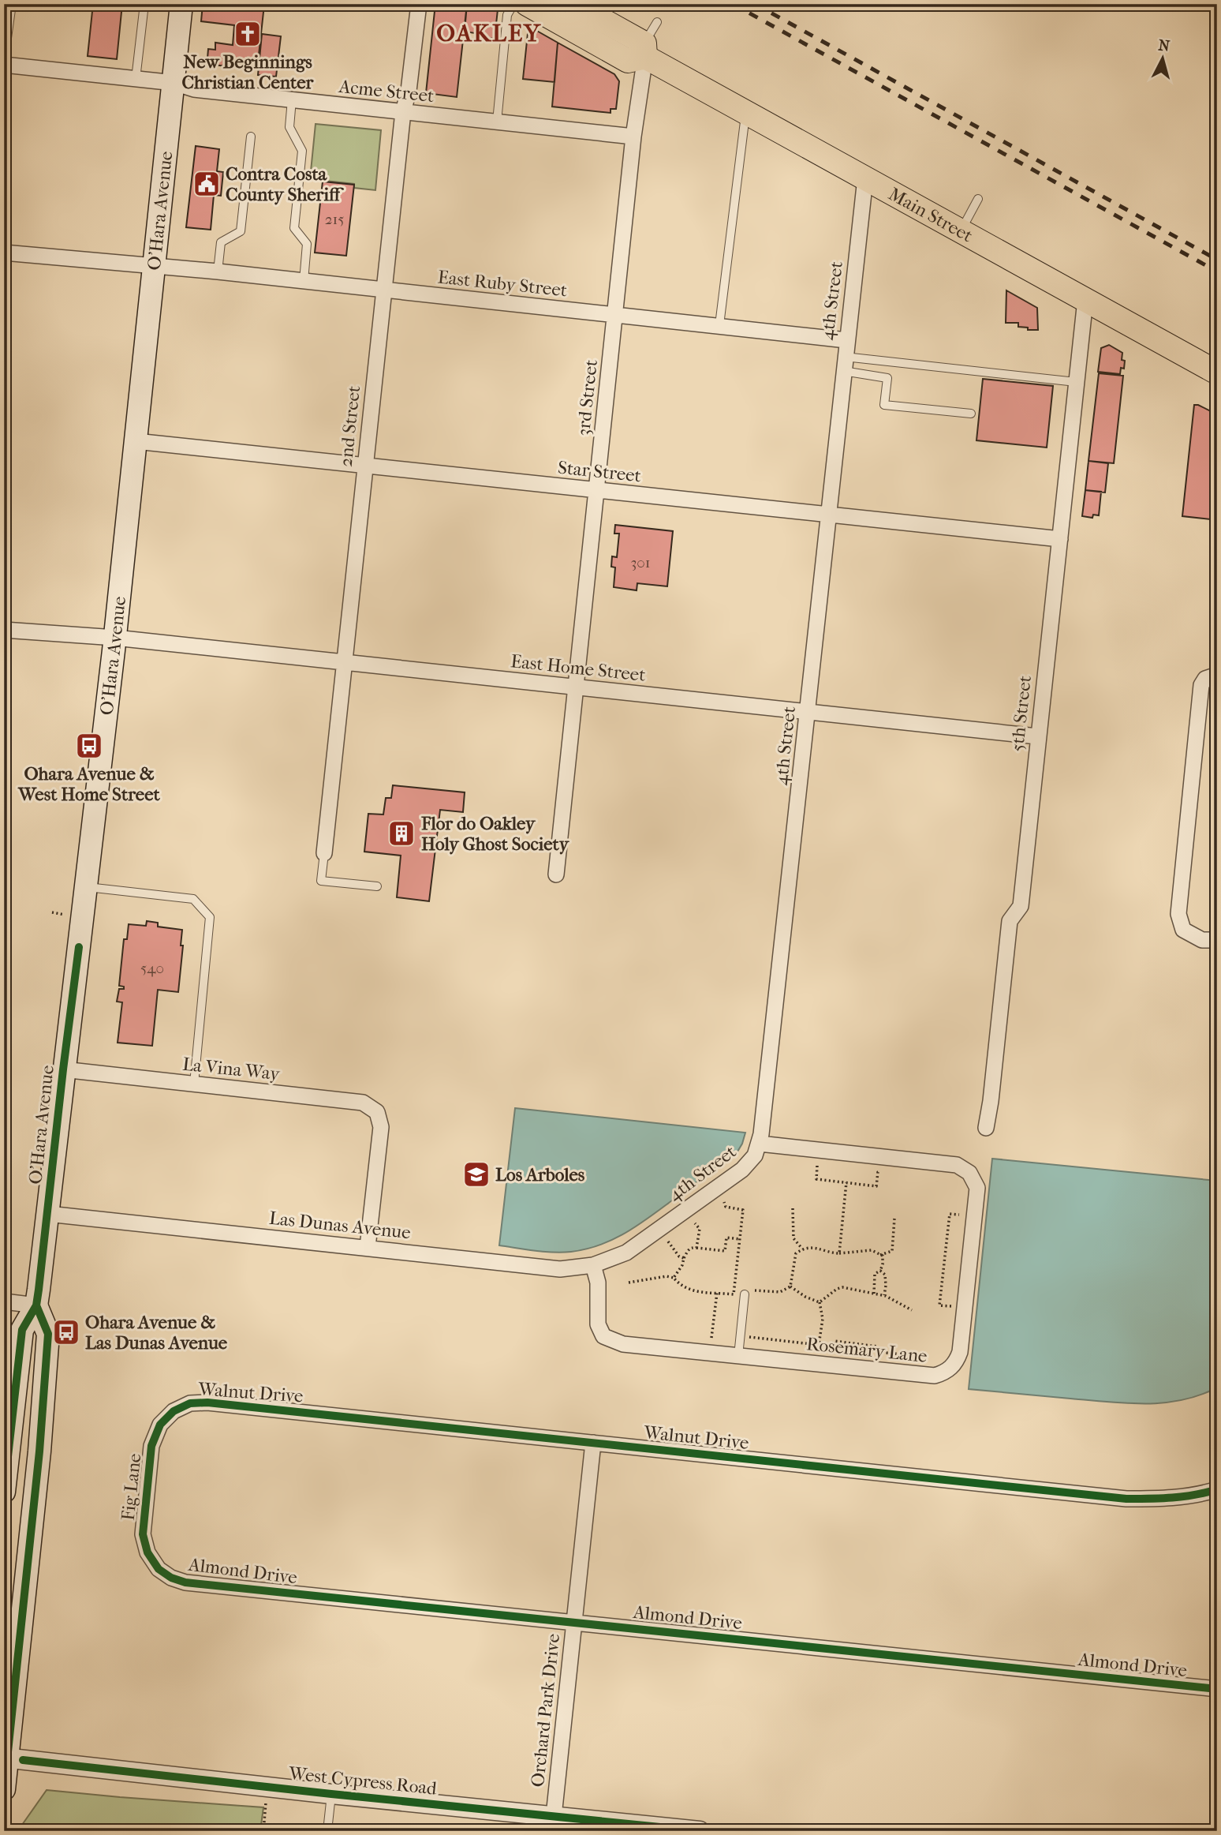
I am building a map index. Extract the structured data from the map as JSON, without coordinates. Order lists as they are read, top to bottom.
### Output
{
  "streets": {
    "main road": ["O'Hara Avenue", "Main Street"],
    "street": [
      "Acme Street",
      "East Ruby Street",
      "4th Street",
      "3rd Street",
      "2nd Street",
      "Star Street",
      "East Home Street",
      "5th Street",
      "La Vina Way",
      "Las Dunas Avenue",
      "Rosemary Lane",
      "Walnut Drive",
      "Fig Lane",
      "Almond Drive",
      "Orchard Park Drive",
      "West Cypress Road"
    ]
  },
  "crossings": [
    ["Acme Street", "O'Hara Avenue"],
    ["Acme Street", "3rd Street"],
    ["Acme Street", "2nd Street"],
    ["O'Hara Avenue", "East Ruby Street"],
    ["O'Hara Avenue", "Star Street"],
    ["O'Hara Avenue", "East Home Street"],
    ["O'Hara Avenue", "La Vina Way"],
    ["O'Hara Avenue", "Las Dunas Avenue"],
    ["O'Hara Avenue", "West Cypress Road"],
    ["Main Street", "4th Street"],
    ["Main Street", "3rd Street"],
    ["Main Street", "5th Street"],
    ["East Ruby Street", "4th Street"],
    ["East Ruby Street", "3rd Street"],
    ["East Ruby Street", "2nd Street"],
    ["4th Street", "Star Street"],
    ["4th Street", "East Home Street"],
    ["4th Street", "Las Dunas Avenue"],
    ["4th Street", "Rosemary Lane"],
    ["3rd Street", "Star Street"],
    ["3rd Street", "East Home Street"],
    ["2nd Street", "Star Street"],
    ["2nd Street", "East Home Street"],
    ["Star Street", "5th Street"],
    ["East Home Street", "5th Street"],
    ["La Vina Way", "Las Dunas Avenue"],
    ["Las Dunas Avenue", "Rosemary Lane"],
    ["Walnut Drive", "Fig Lane"],
    ["Walnut Drive", "Orchard Park Drive"],
    ["Fig Lane", "Almond Drive"],
    ["Almond Drive", "Orchard Park Drive"],
    ["Orchard Park Drive", "West Cypress Road"]
  ],
  "districts": ["OAKLEY"],
  "places": {
    "church": ["New Beginnings Christian Center"],
    "public building": ["Contra Costa County Sheriff"],
    "bus stop": ["Ohara Avenue & West Home Street", "Ohara Avenue & Las Dunas Avenue"],
    "building": ["Flor do Oakley Holy Ghost Society"],
    "school or university": ["Los Arboles"]
  },
  "house_numbers": ["215", "301", "540"],
  "north": "top"
}
